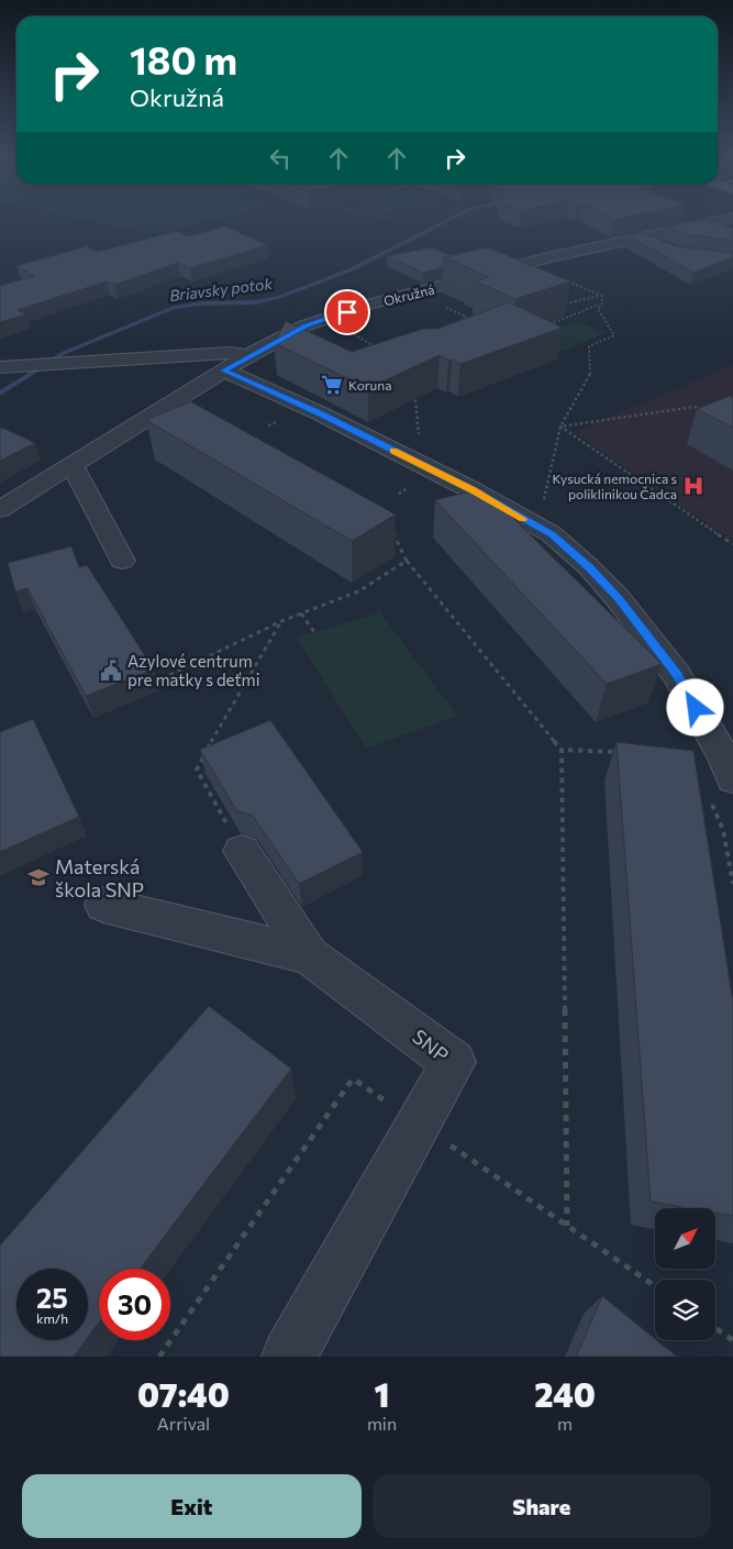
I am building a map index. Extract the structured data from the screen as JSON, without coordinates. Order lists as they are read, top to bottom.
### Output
{
  "streets": {
    "street": ["Okružná", "SNP"]
  },
  "water": ["Briavsky potok"],
  "places": {
    "supermarket": ["Koruna"],
    "hospital": ["Kysucká nemocnica s poliklinikou Čadca"],
    "public building": ["Azylové centrum pre matky s deťmi"],
    "school or university": ["Materská škola SNP"]
  },
  "north": "top right",
  "page": {
    "turn": ["180 m", "Okružná"],
    "speed": "25 km/h",
    "limit": "30",
    "eta": [
      "07:40",
      "Arrival",
      "1",
      "min",
      "240",
      "m"
    ],
    "buttons": ["Exit", "Share"]
  }
}
